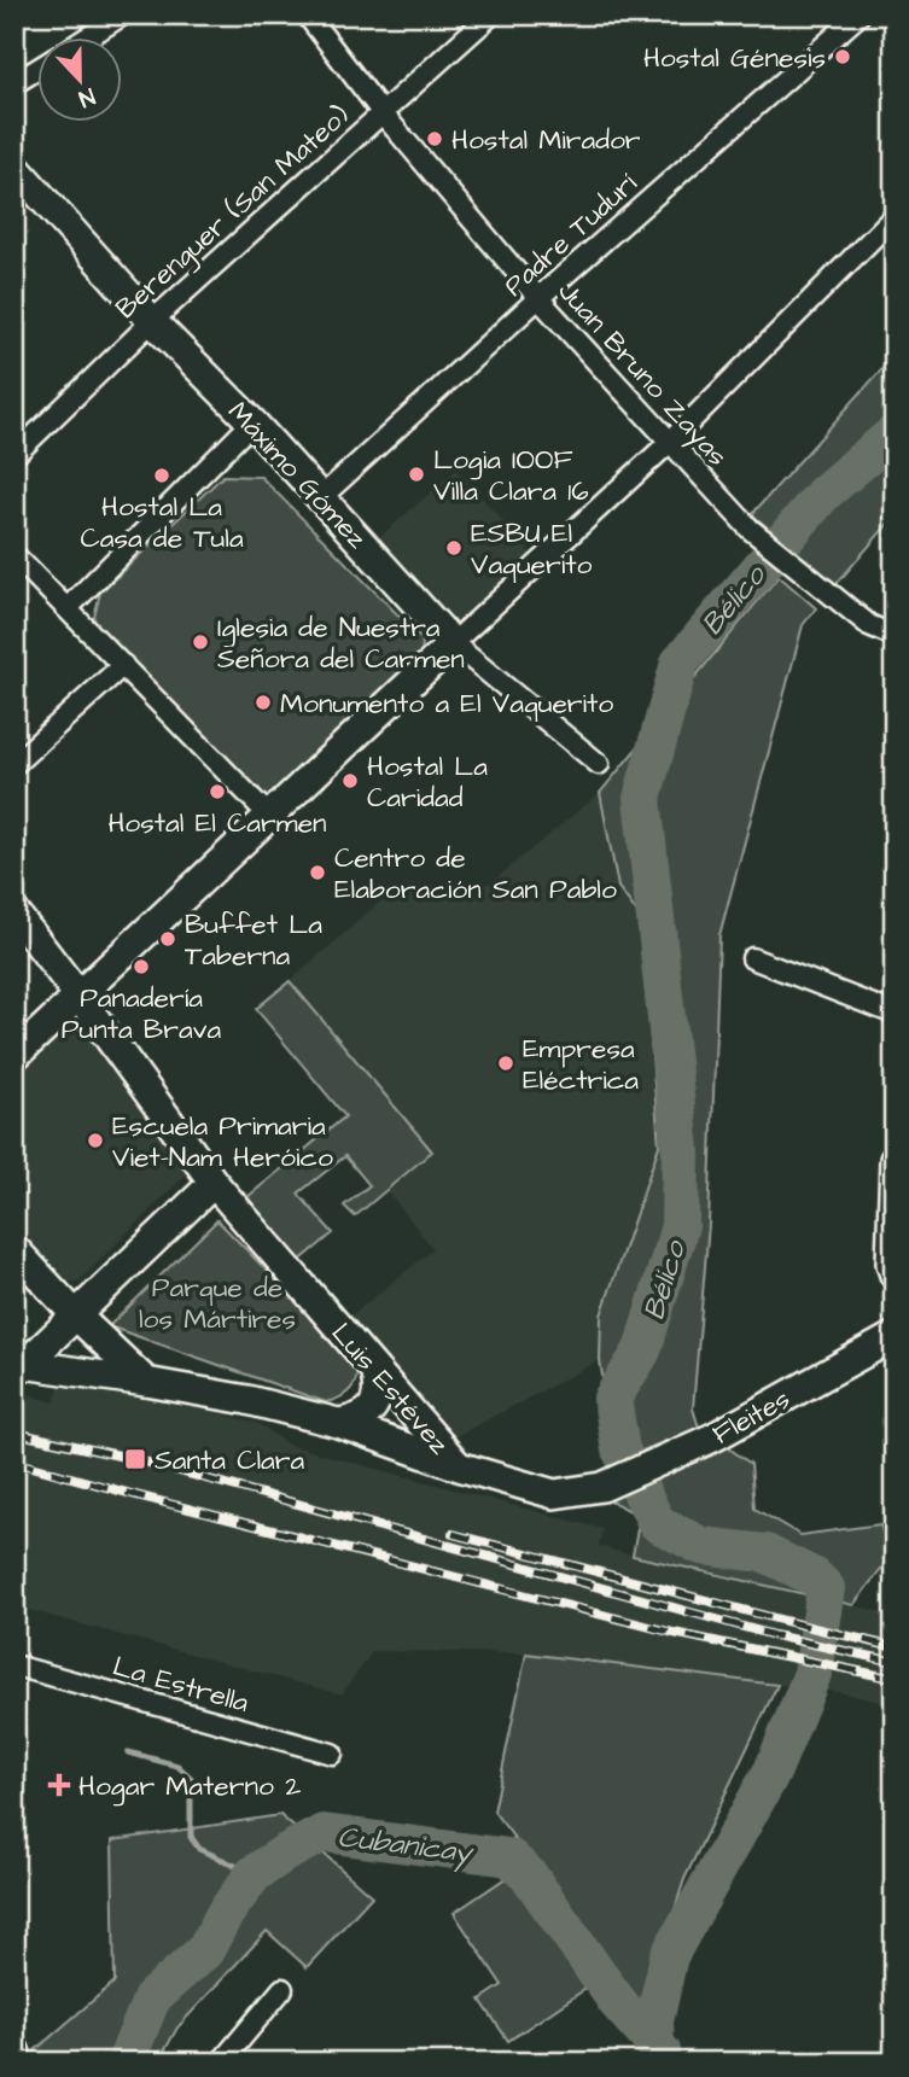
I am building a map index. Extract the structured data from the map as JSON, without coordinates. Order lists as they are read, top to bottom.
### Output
{
  "streets": {
    "main road": ["Máximo Gómez", "Luis Estévez", "Fleites"],
    "street": [
      "Berenguer (San Mateo)",
      "Padre Tudurí",
      "Juan Bruno Zayas",
      "La Estrella"
    ]
  },
  "crossings": [
    ["Berenguer (San Mateo)", "Juan Bruno Zayas"],
    ["Berenguer (San Mateo)", "Máximo Gómez"],
    ["Padre Tudurí", "Juan Bruno Zayas"],
    ["Padre Tudurí", "Máximo Gómez"],
    ["Luis Estévez", "Fleites"]
  ],
  "water": ["Bélico", "Cubanicay"],
  "parks": ["Parque de los Mártires"],
  "places": {
    "other": [
      "Hostal Génesis",
      "Hostal Mirador",
      "Logia IOOF Villa Clara 16",
      "Hostal La Casa de Tula",
      "ESBU El Vaquerito",
      "Iglesia de Nuestra Señora del Carmen",
      "Monumento a El Vaquerito",
      "Hostal La Caridad",
      "Hostal El Carmen",
      "Centro de Elaboración San Pablo",
      "Buffet La Taberna",
      "Panadería Punta Brava",
      "Empresa Eléctrica",
      "Escuela Primaria Viet-Nam Heróico"
    ],
    "transit": ["Santa Clara"],
    "health": ["Hogar Materno 2"]
  },
  "north": "bottom"
}
